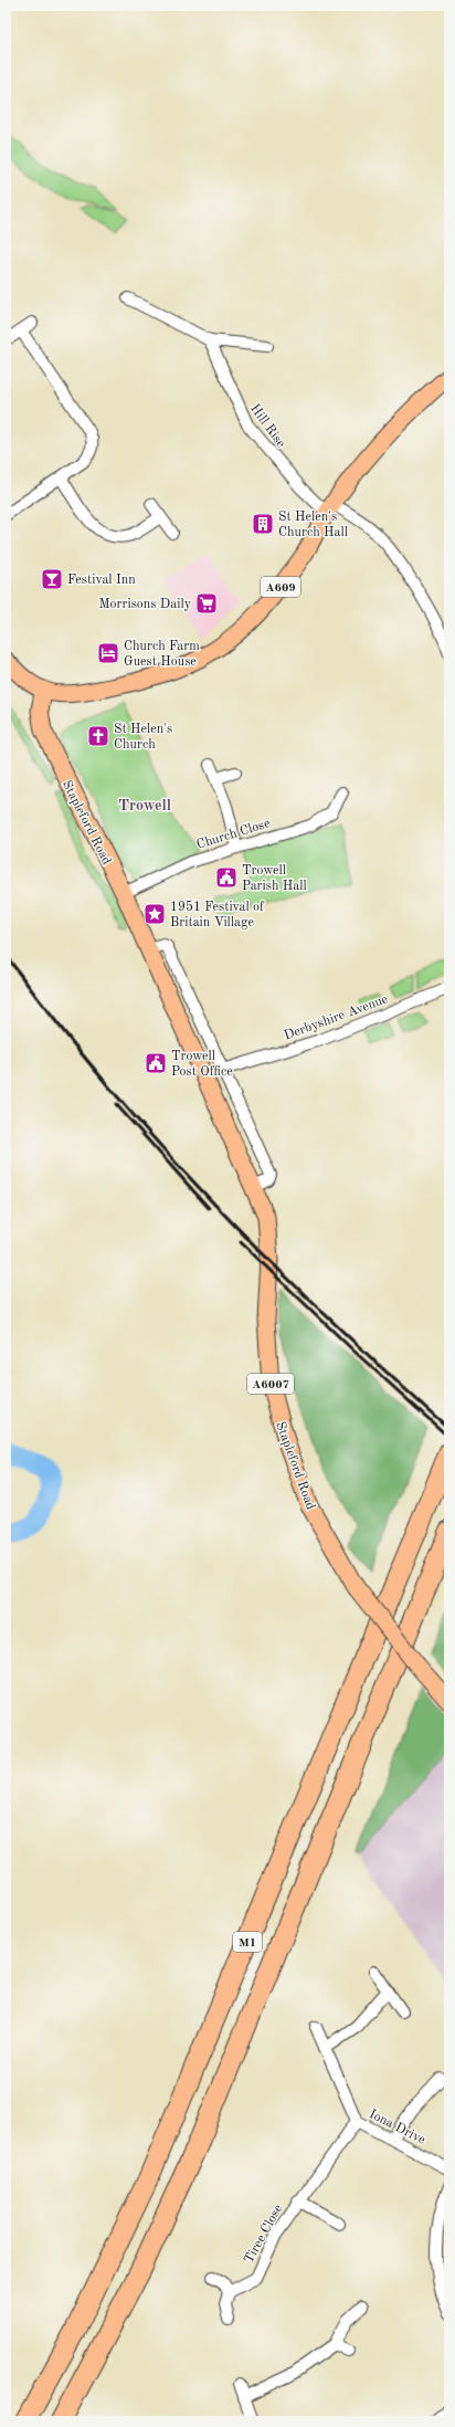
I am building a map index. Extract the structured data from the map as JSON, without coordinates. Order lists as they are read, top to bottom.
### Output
{
  "streets": {
    "highway": ["M1"],
    "main road": ["A609", "Stapleford Road", "A6007"],
    "street": [
      "Hill Rise",
      "Church Close",
      "Derbyshire Avenue",
      "Iona Drive",
      "Tiree Close"
    ]
  },
  "crossings": [
    ["Hill Rise", "A609"],
    ["A609", "Stapleford Road"],
    ["Stapleford Road", "Church Close"],
    ["Stapleford Road", "Derbyshire Avenue"],
    ["Iona Drive", "Tiree Close"]
  ],
  "districts": ["Trowell"],
  "places": {
    "building": ["St Helen's Church Hall"],
    "bar": ["Festival Inn"],
    "supermarket": ["Morrisons Daily"],
    "hotel": ["Church Farm Guest House"],
    "church": ["St Helen's Church"],
    "public building": ["Trowell Parish Hall", "Trowell Post Office"],
    "place": ["1951 Festival of Britain Village"]
  }
}
